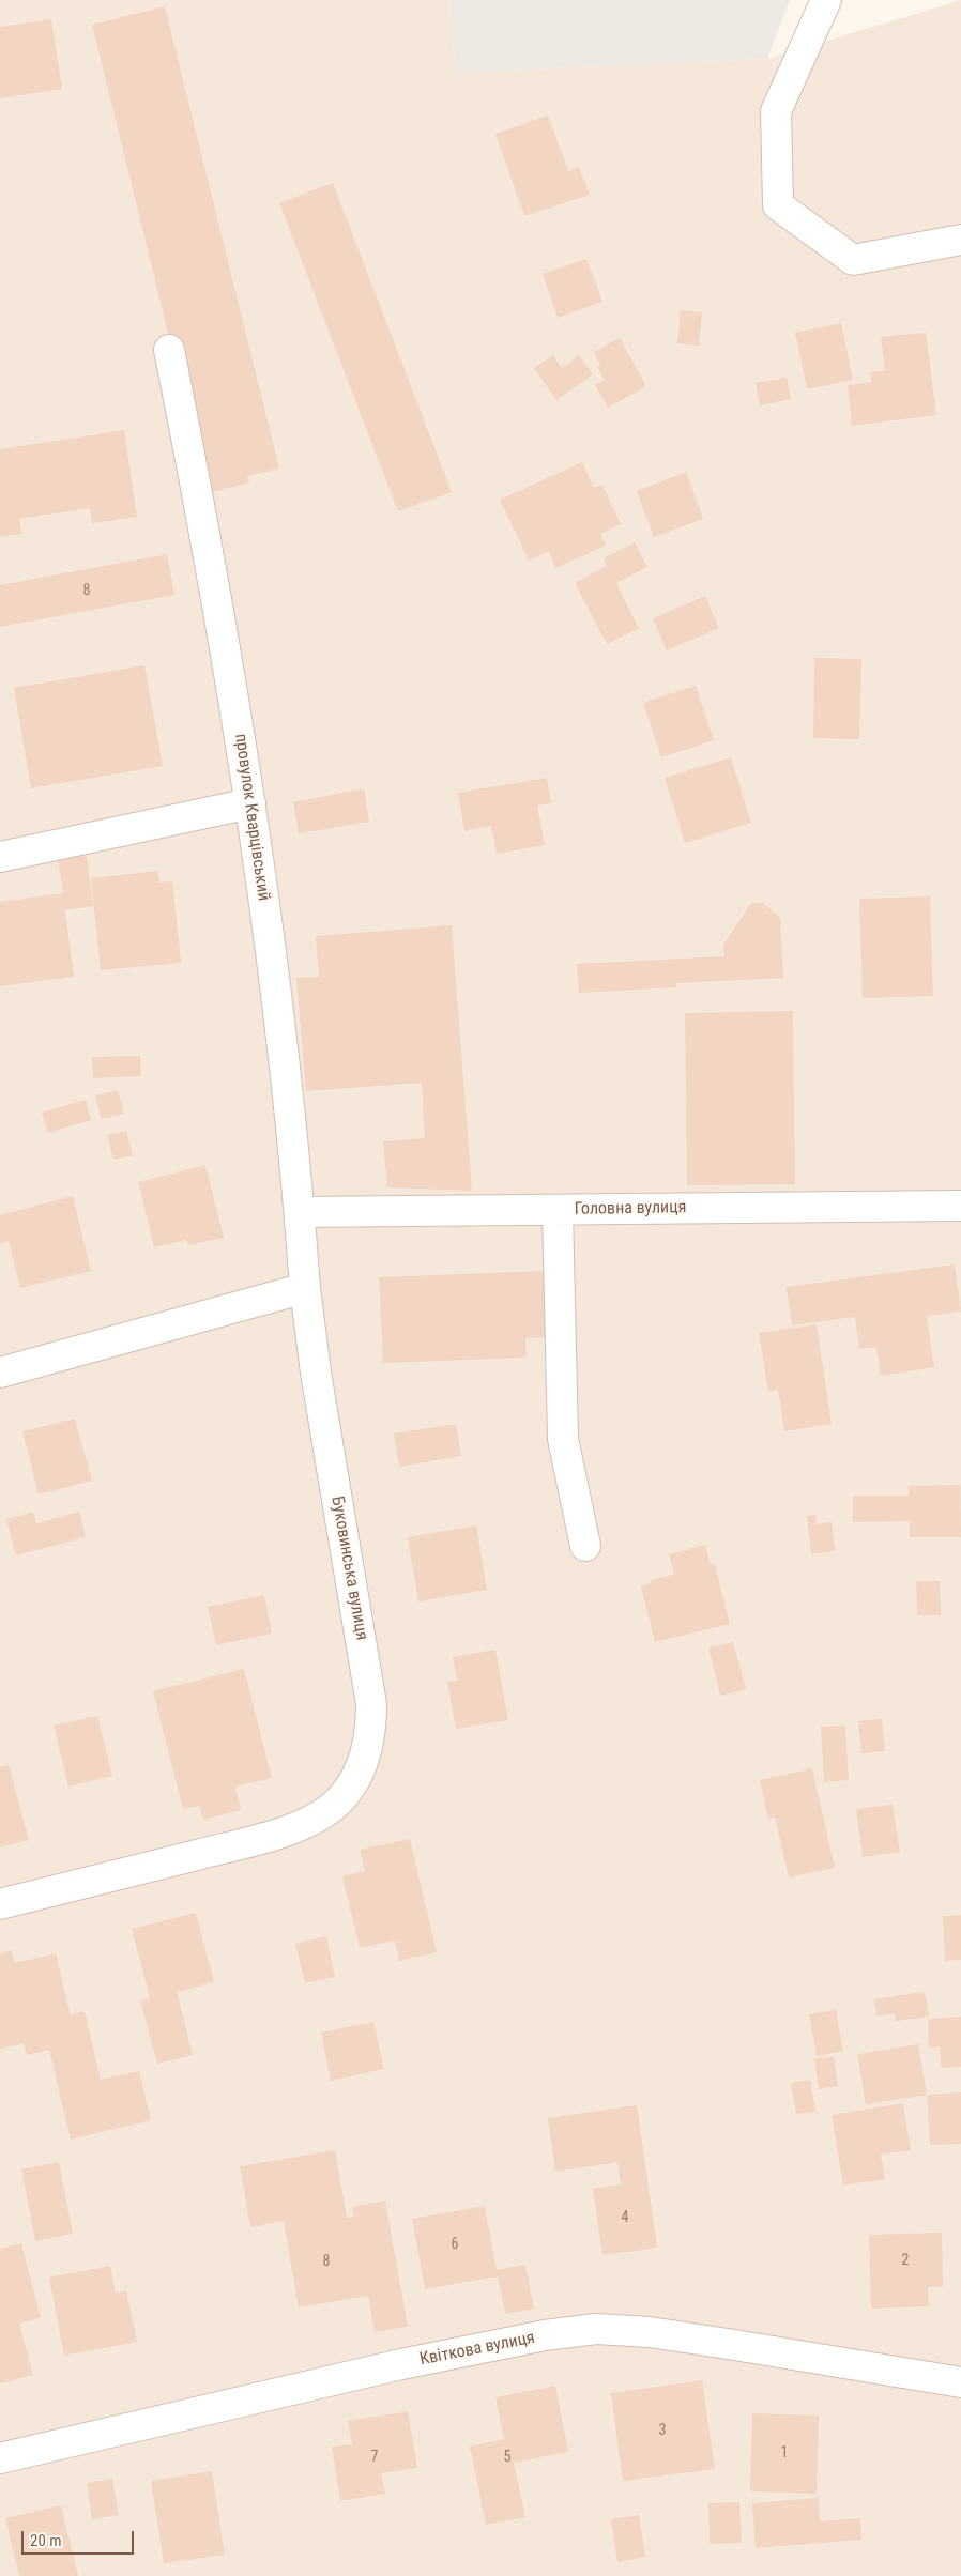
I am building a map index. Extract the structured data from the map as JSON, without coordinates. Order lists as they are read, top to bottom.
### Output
{
  "streets": {
    "street": [
      "провулок Кварцівський",
      "Головна вулиця",
      "Буковинська вулиця",
      "Квіткова вулиця"
    ]
  },
  "crossings": [
    ["провулок Кварцівський", "Головна вулиця"],
    ["провулок Кварцівський", "Буковинська вулиця"]
  ],
  "house_numbers": [
    "8",
    "4",
    "6",
    "2",
    "8",
    "3",
    "1",
    "7",
    "5"
  ],
  "scale_bar": "20 m"
}
